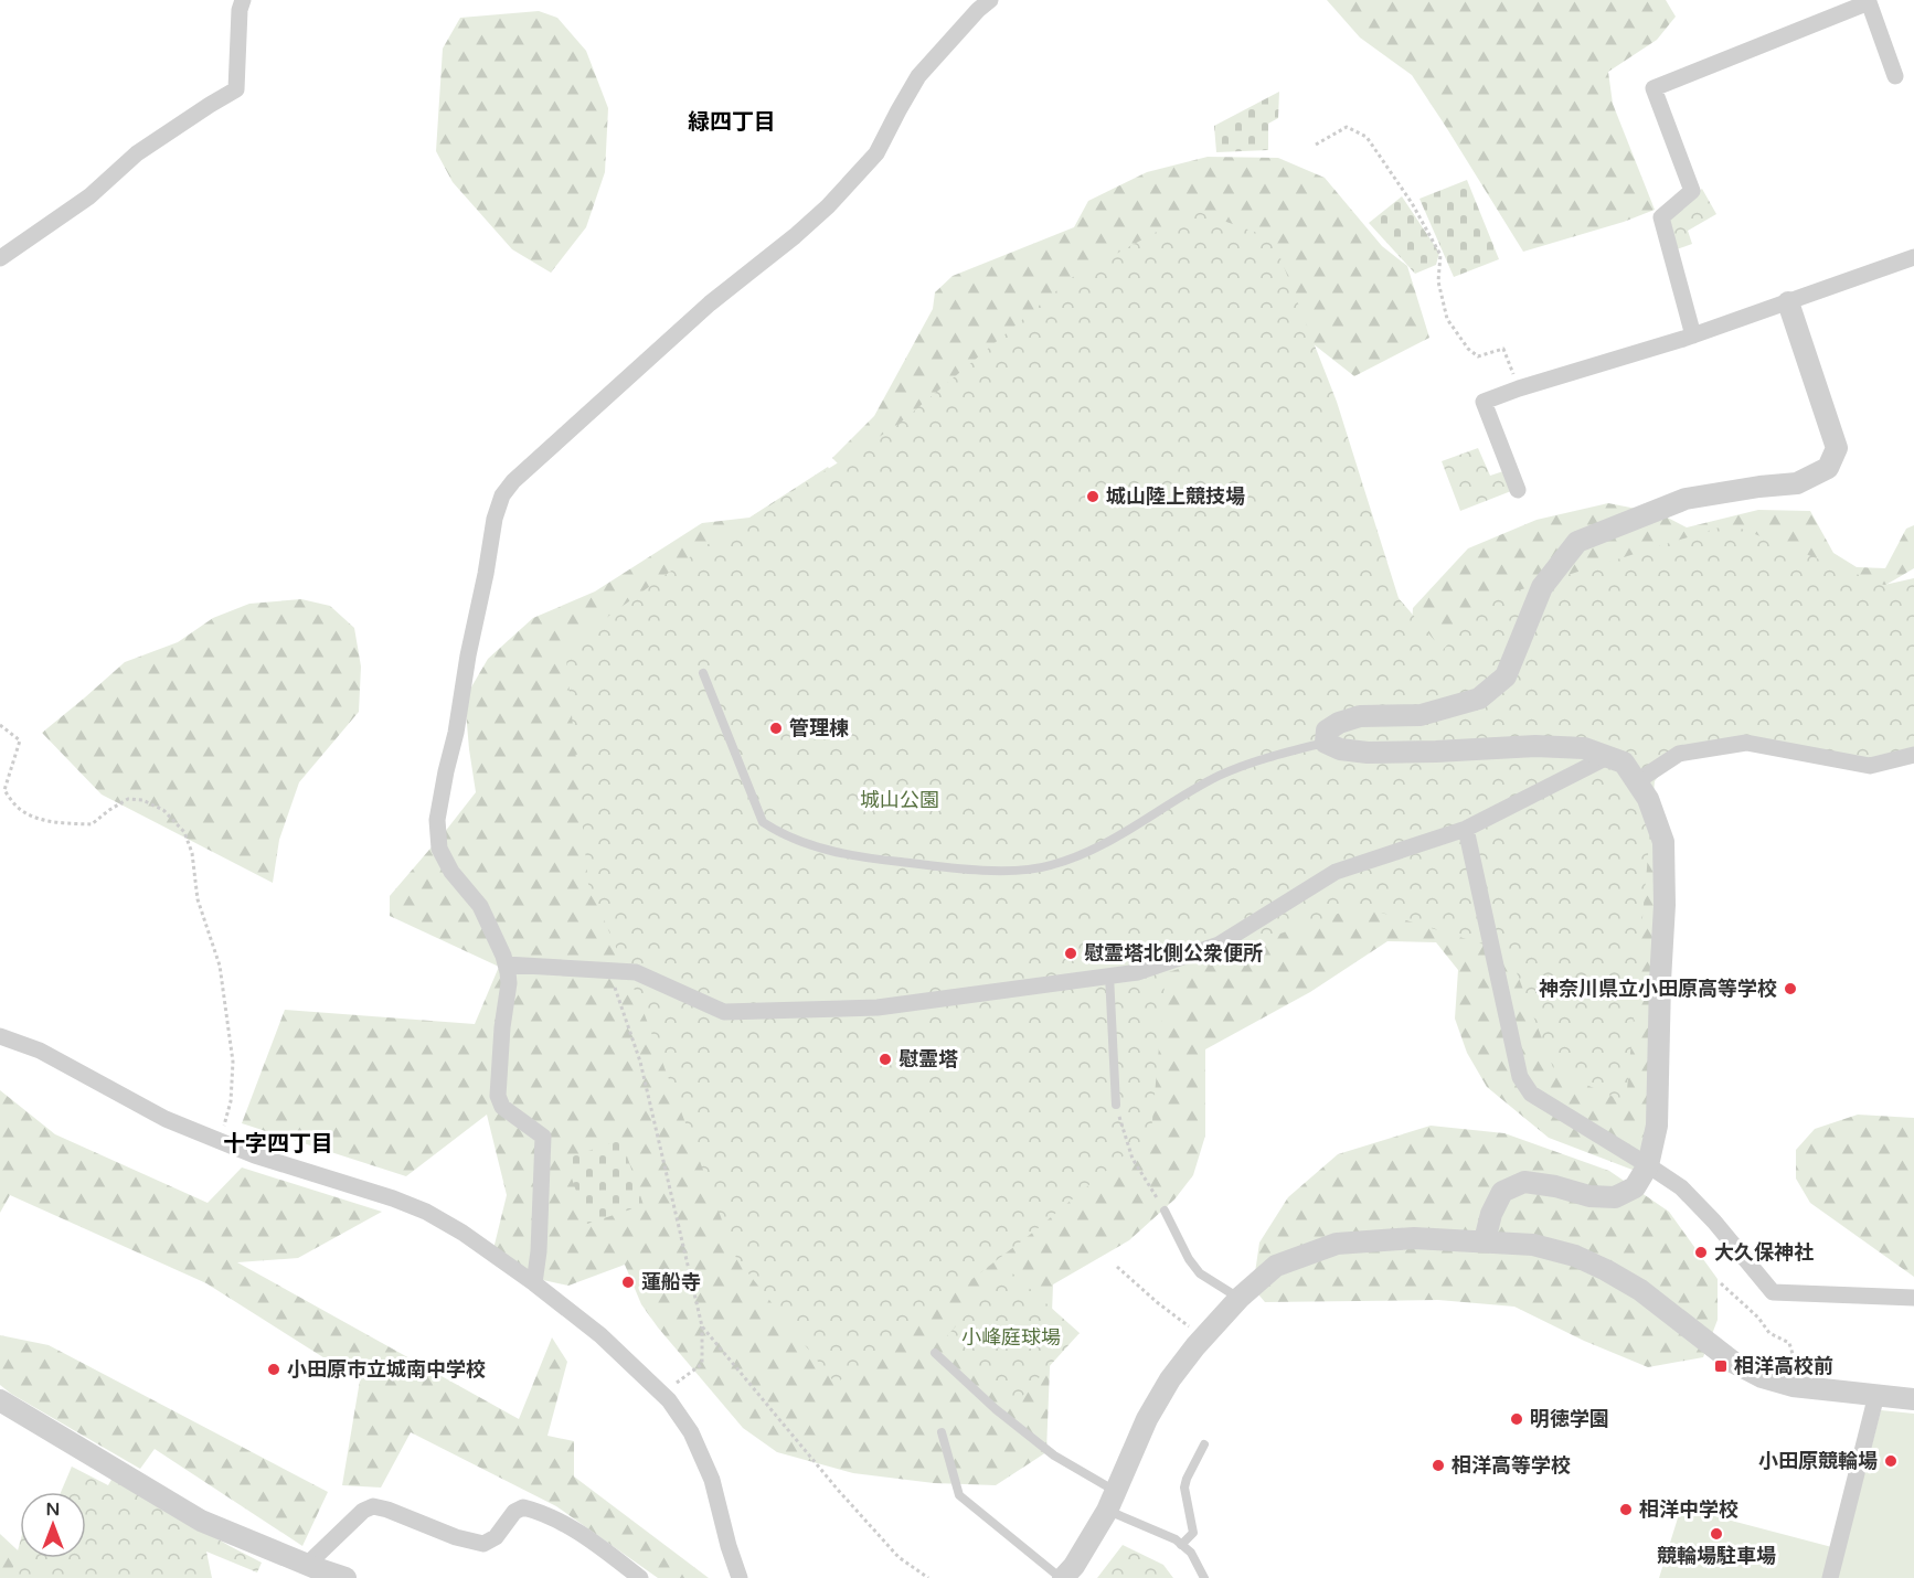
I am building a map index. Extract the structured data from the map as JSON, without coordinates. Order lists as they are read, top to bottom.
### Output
{
  "districts": ["緑四丁目", "十字四丁目"],
  "parks": ["城山公園", "小峰庭球場"],
  "places": {
    "other": [
      "城山陸上競技場",
      "管理棟",
      "慰霊塔北側公衆便所",
      "神奈川県立小田原高等学校",
      "慰霊塔",
      "大久保神社",
      "蓮船寺",
      "小田原市立城南中学校",
      "明徳学園",
      "小田原競輪場",
      "相洋高等学校",
      "相洋中学校",
      "競輪場駐車場"
    ],
    "transit": ["相洋高校前"]
  },
  "north": "top"
}
